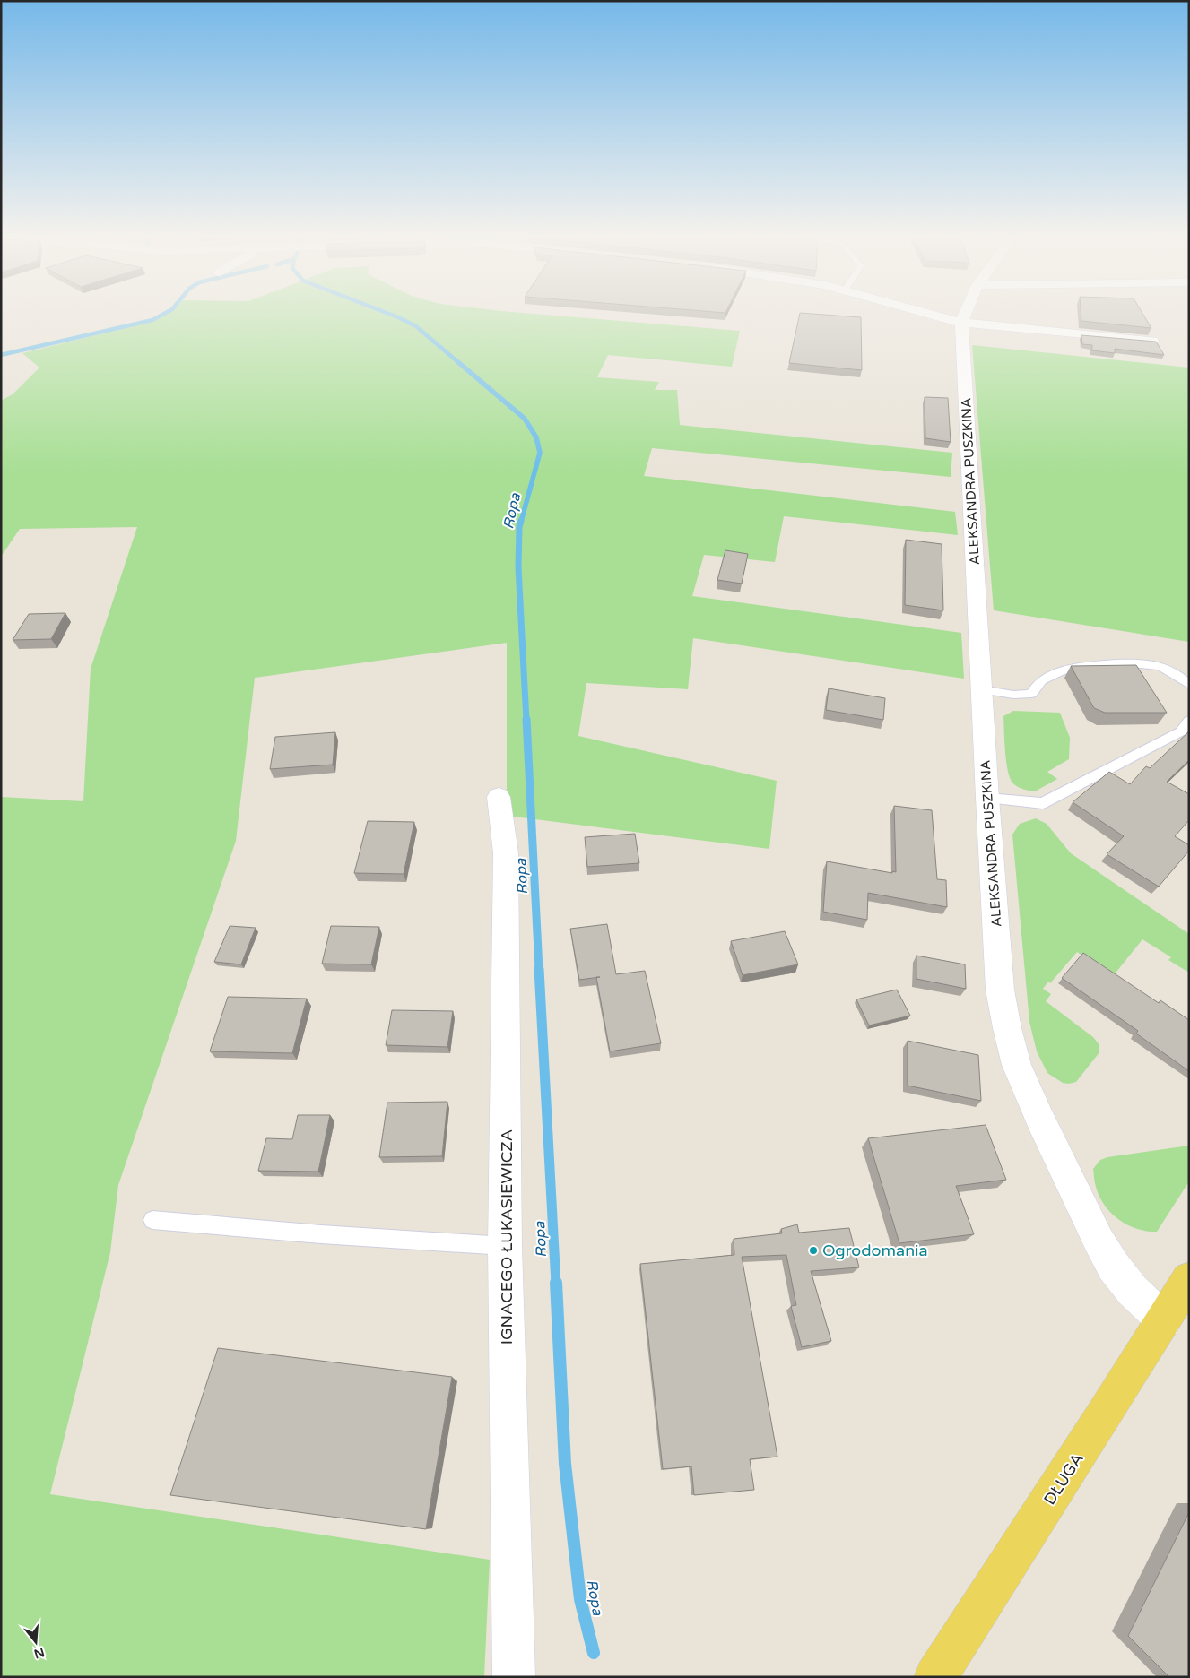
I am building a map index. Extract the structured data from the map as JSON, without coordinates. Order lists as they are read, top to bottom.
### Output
{
  "streets": {
    "main road": ["DŁUGA"],
    "street": ["ALEKSANDRA PUSZKINA", "IGNACEGO ŁUKASIEWICZA"]
  },
  "crossings": [
    ["ALEKSANDRA PUSZKINA", "DŁUGA"]
  ],
  "water": ["Ropa"],
  "places": ["Ogrodomania"],
  "north": "bottom"
}
